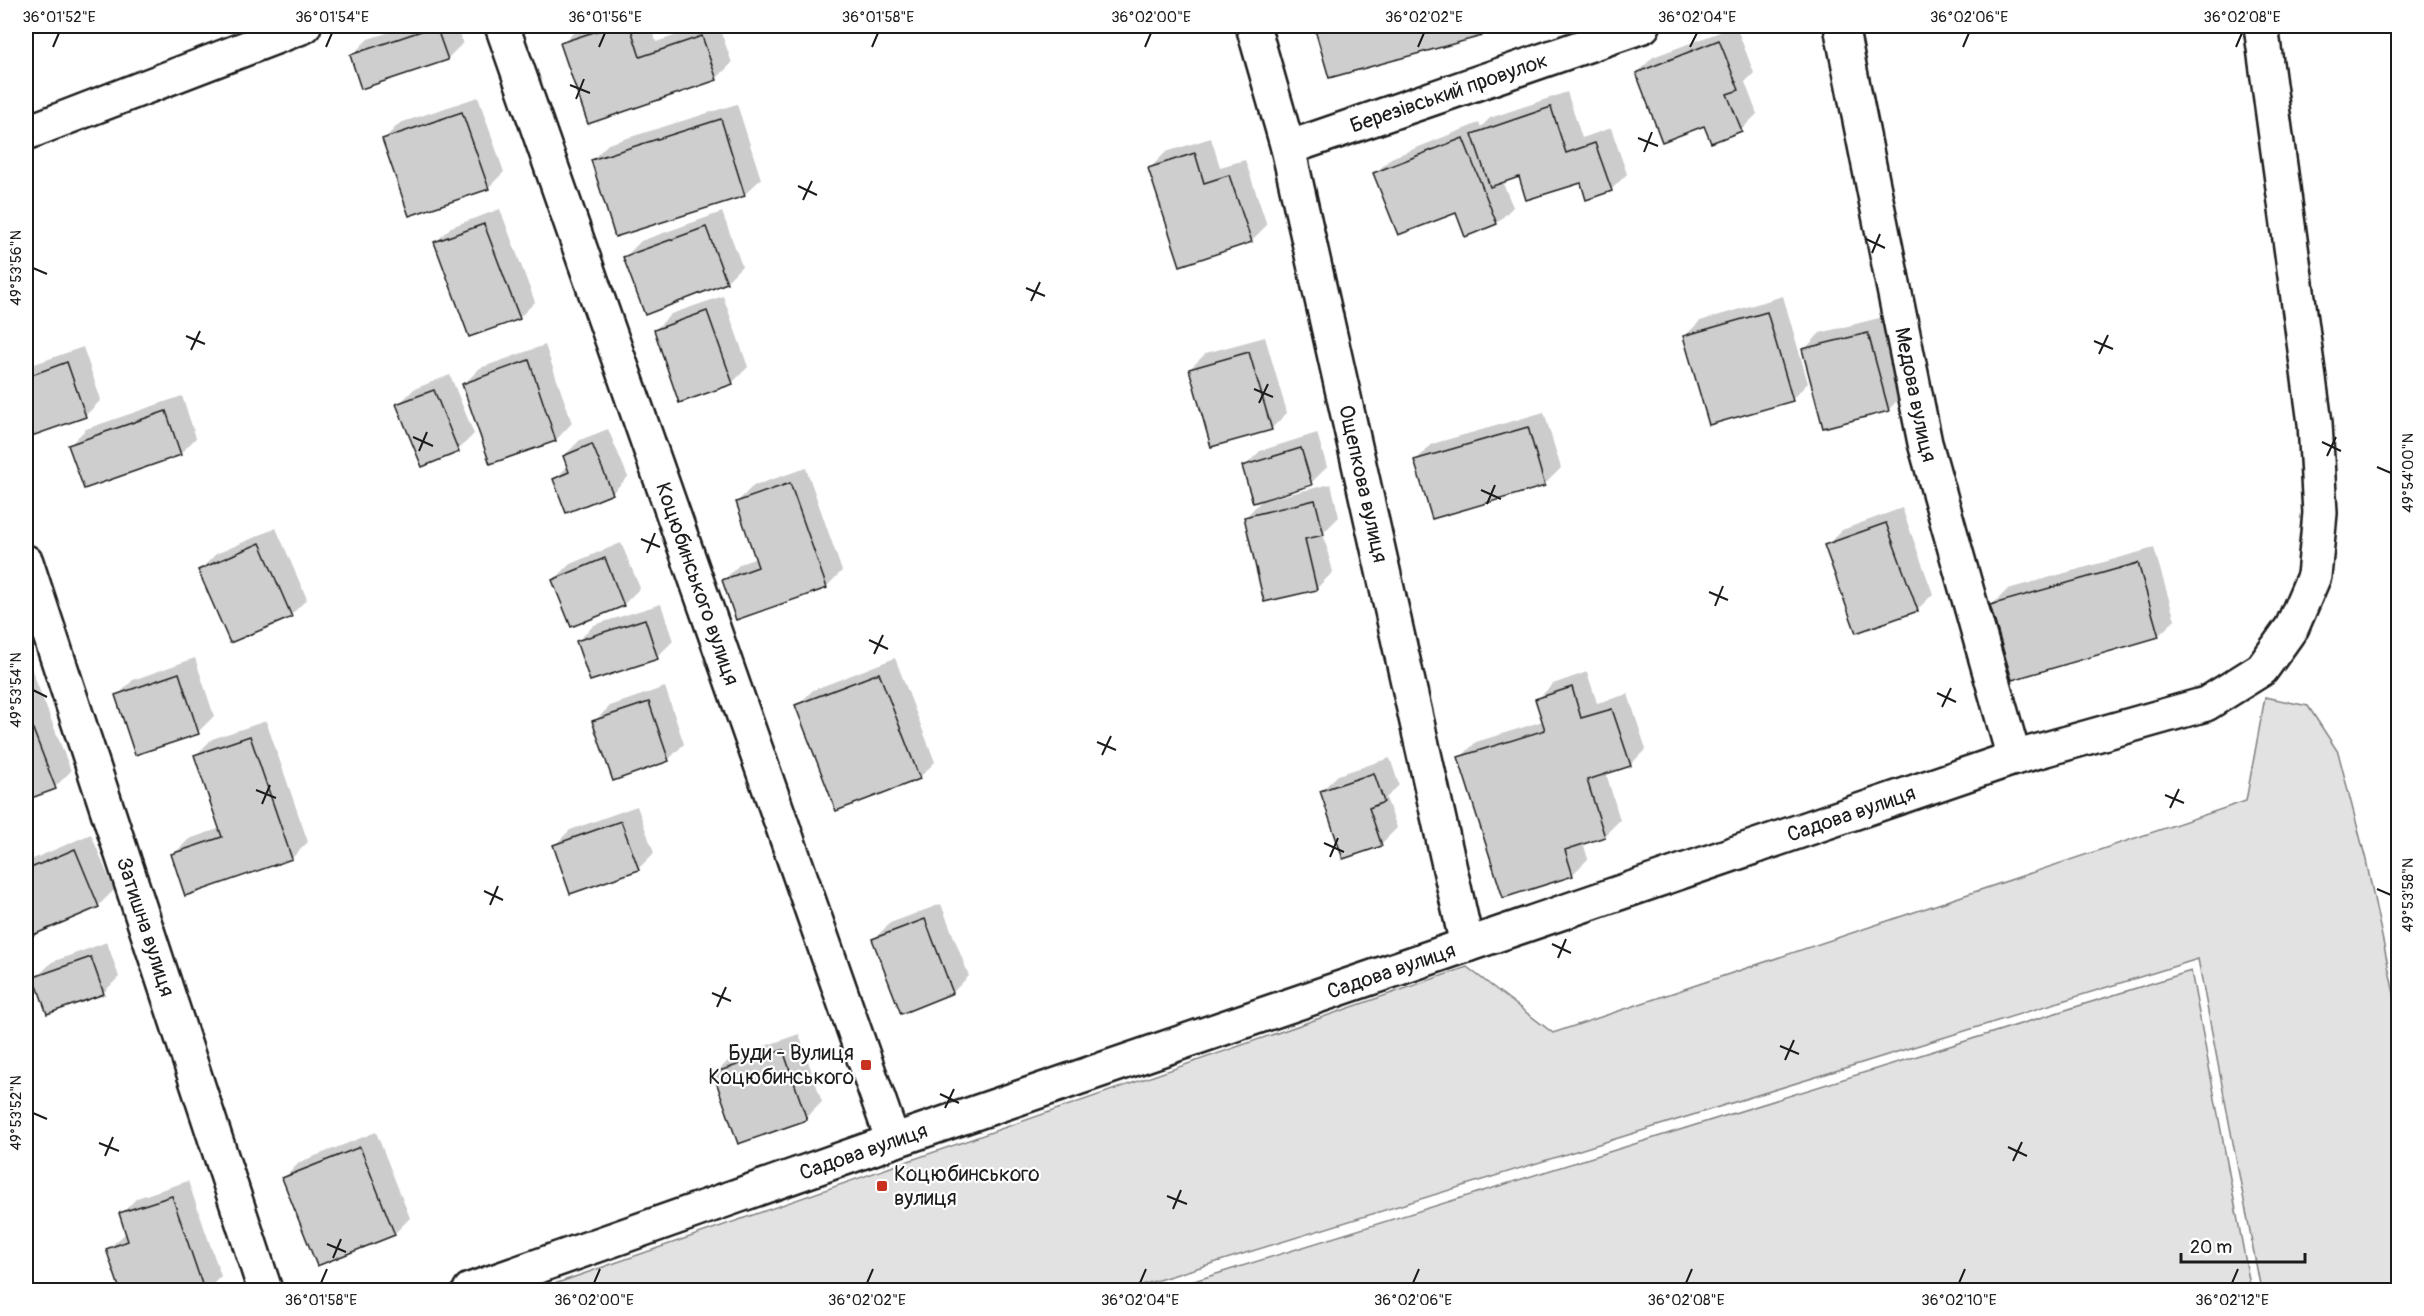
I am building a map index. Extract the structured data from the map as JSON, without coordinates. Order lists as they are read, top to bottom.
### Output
{
  "streets": {
    "street": [
      "Березівський провулок",
      "Медова вулиця",
      "Ощепкова вулиця",
      "Коцюбинського вулиця",
      "Садова вулиця",
      "Затишна вулиця"
    ]
  },
  "crossings": [
    ["Березівський провулок", "Ощепкова вулиця"],
    ["Медова вулиця", "Садова вулиця"],
    ["Ощепкова вулиця", "Садова вулиця"],
    ["Коцюбинського вулиця", "Садова вулиця"]
  ],
  "places": {
    "transit": ["Буди - Вулиця Коцюбинського", "Коцюбинського вулиця"]
  },
  "scale_bar": "20 m",
  "coordinates": [
    "36°01'52\"E",
    "36°01'54\"E",
    "36°01'56\"E",
    "36°01'58\"E",
    "36°02'00\"E",
    "36°02'02\"E",
    "36°02'04\"E",
    "36°02'06\"E",
    "36°02'08\"E",
    "49°53'56\"N",
    "49°54'00\"N",
    "49°53'54\"N",
    "49°53'58\"N",
    "49°53'52\"N",
    "36°02'10\"E",
    "36°02'12\"E"
  ]
}
